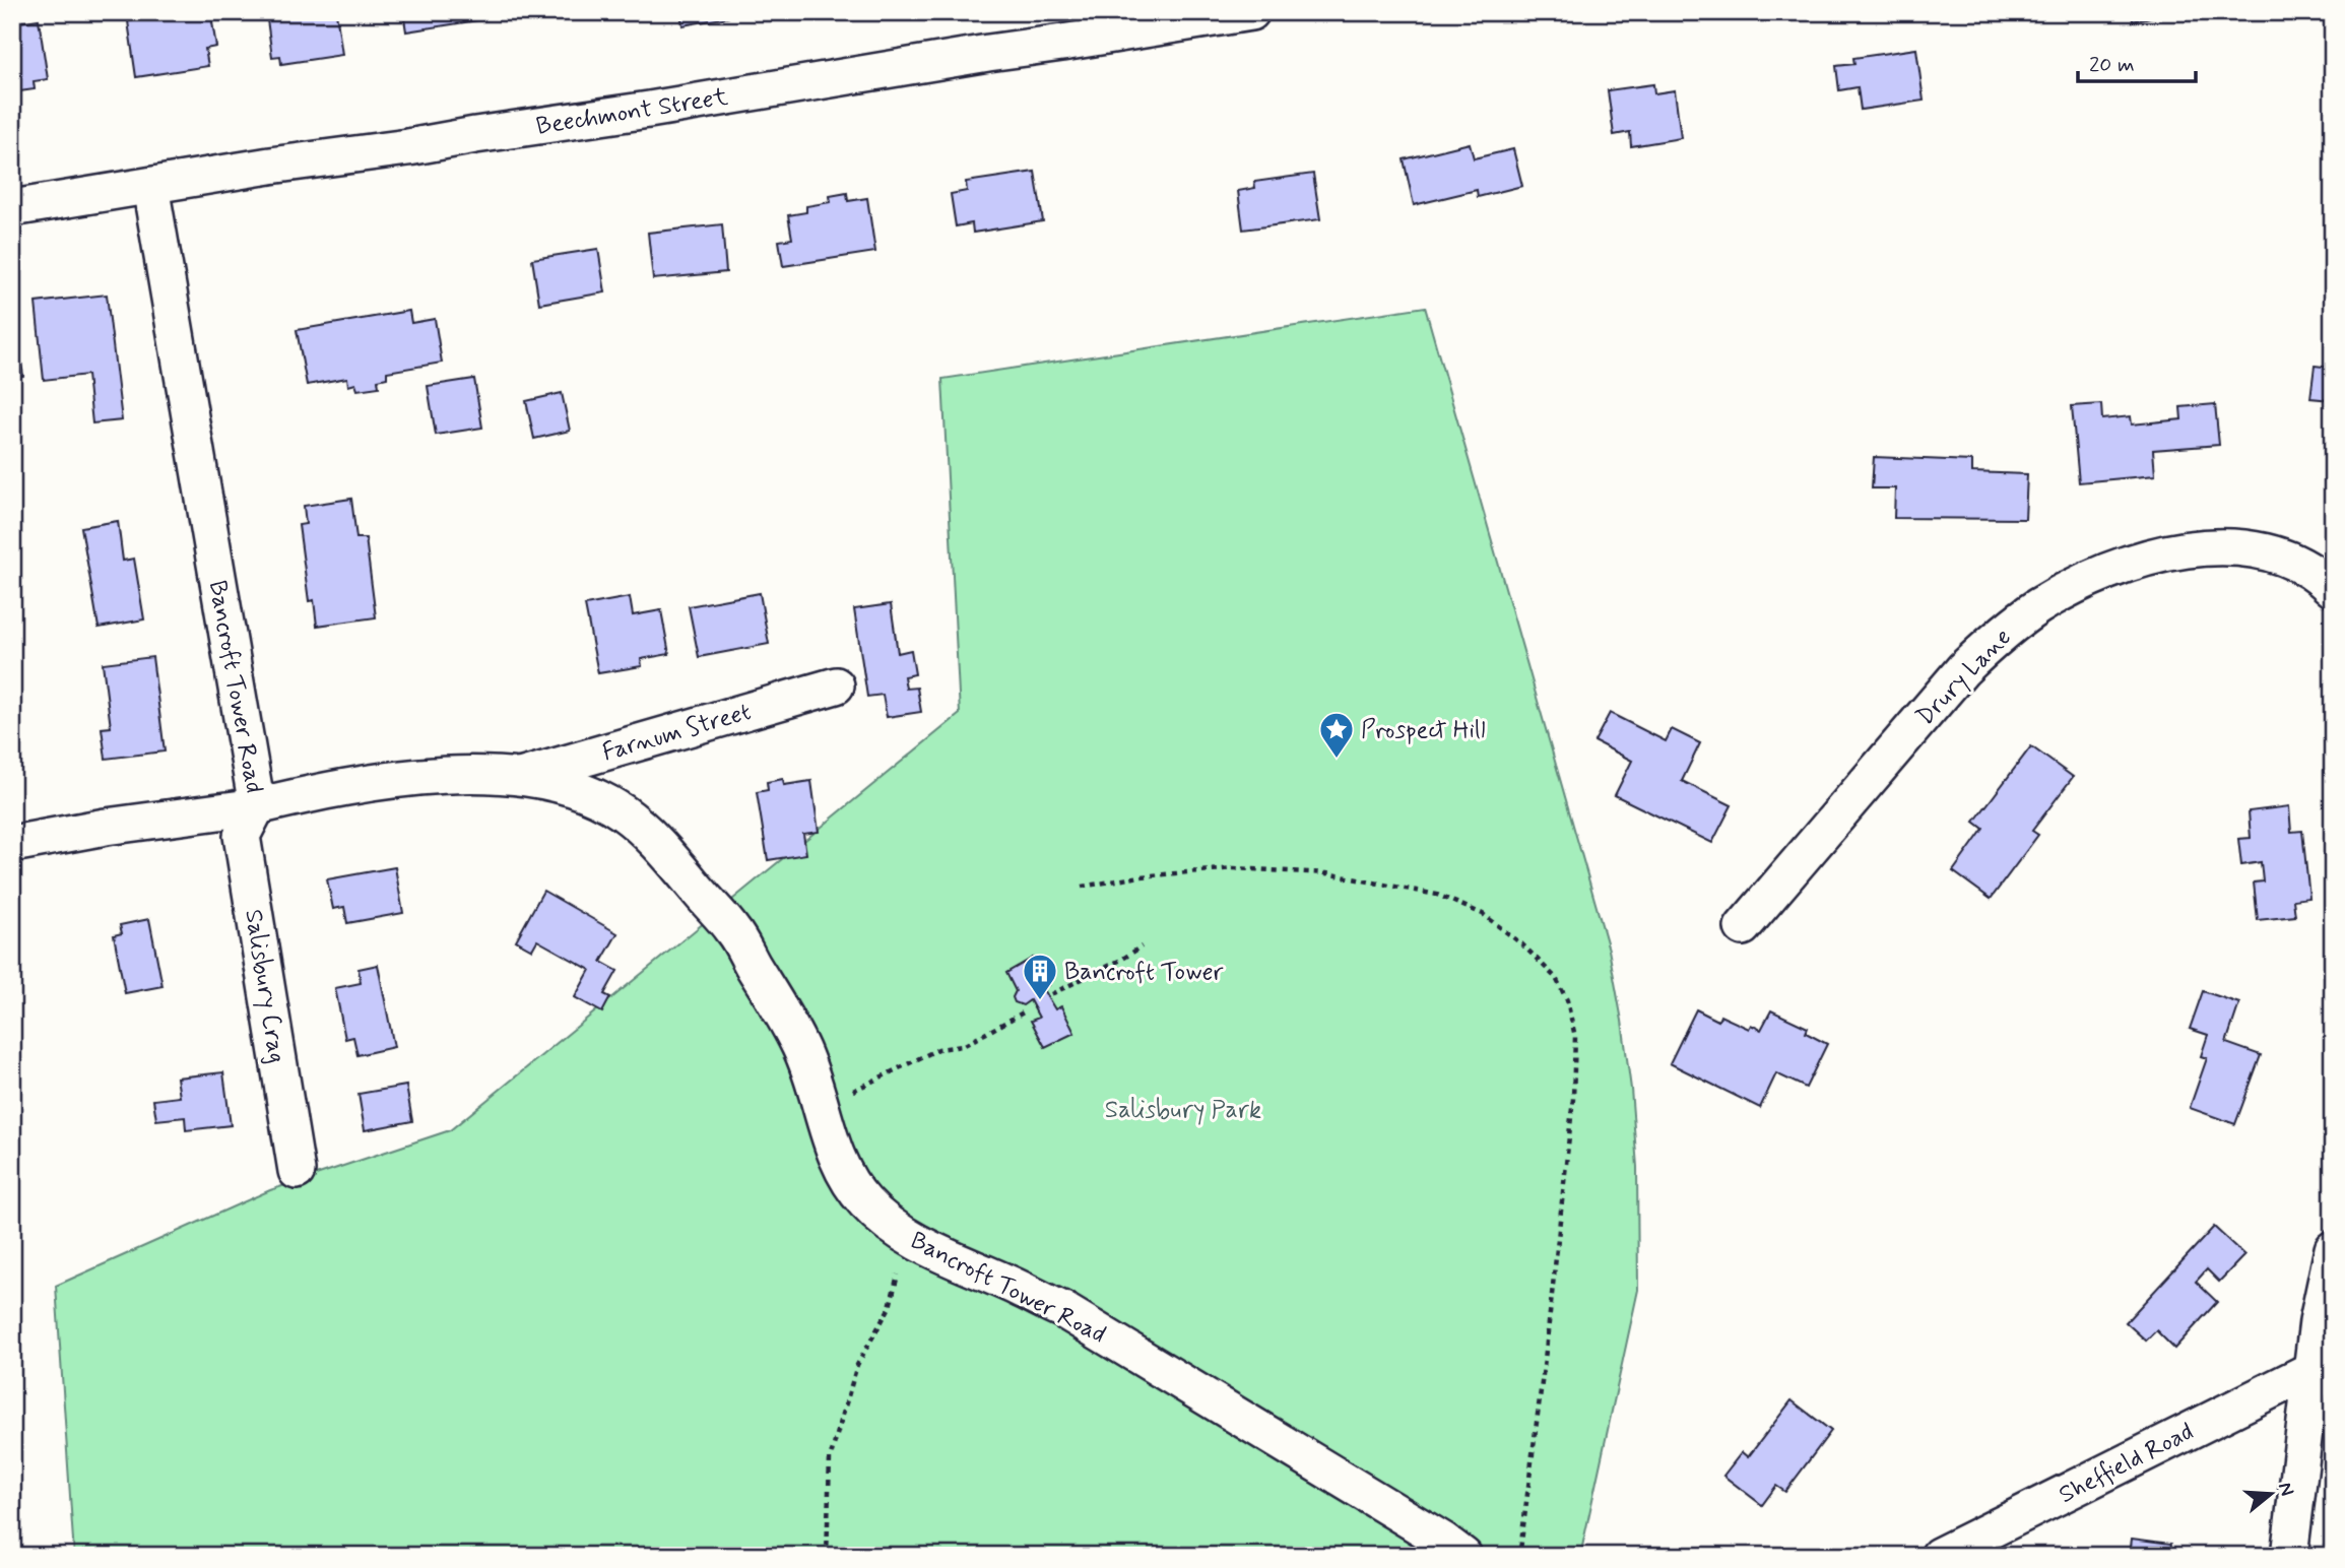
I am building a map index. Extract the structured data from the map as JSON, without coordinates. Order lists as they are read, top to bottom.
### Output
{
  "streets": {
    "street": [
      "Beechmont Street",
      "Drury Lane",
      "Bancroft Tower Road",
      "Farnum Street",
      "Salisbury Crag",
      "Sheffield Road"
    ]
  },
  "crossings": [
    ["Beechmont Street", "Bancroft Tower Road"],
    ["Bancroft Tower Road", "Farnum Street"],
    ["Bancroft Tower Road", "Salisbury Crag"]
  ],
  "parks": ["Salisbury Park"],
  "places": {
    "place": ["Prospect Hill"],
    "building": ["Bancroft Tower"]
  },
  "scale_bar": "20 m",
  "north": "right"
}
